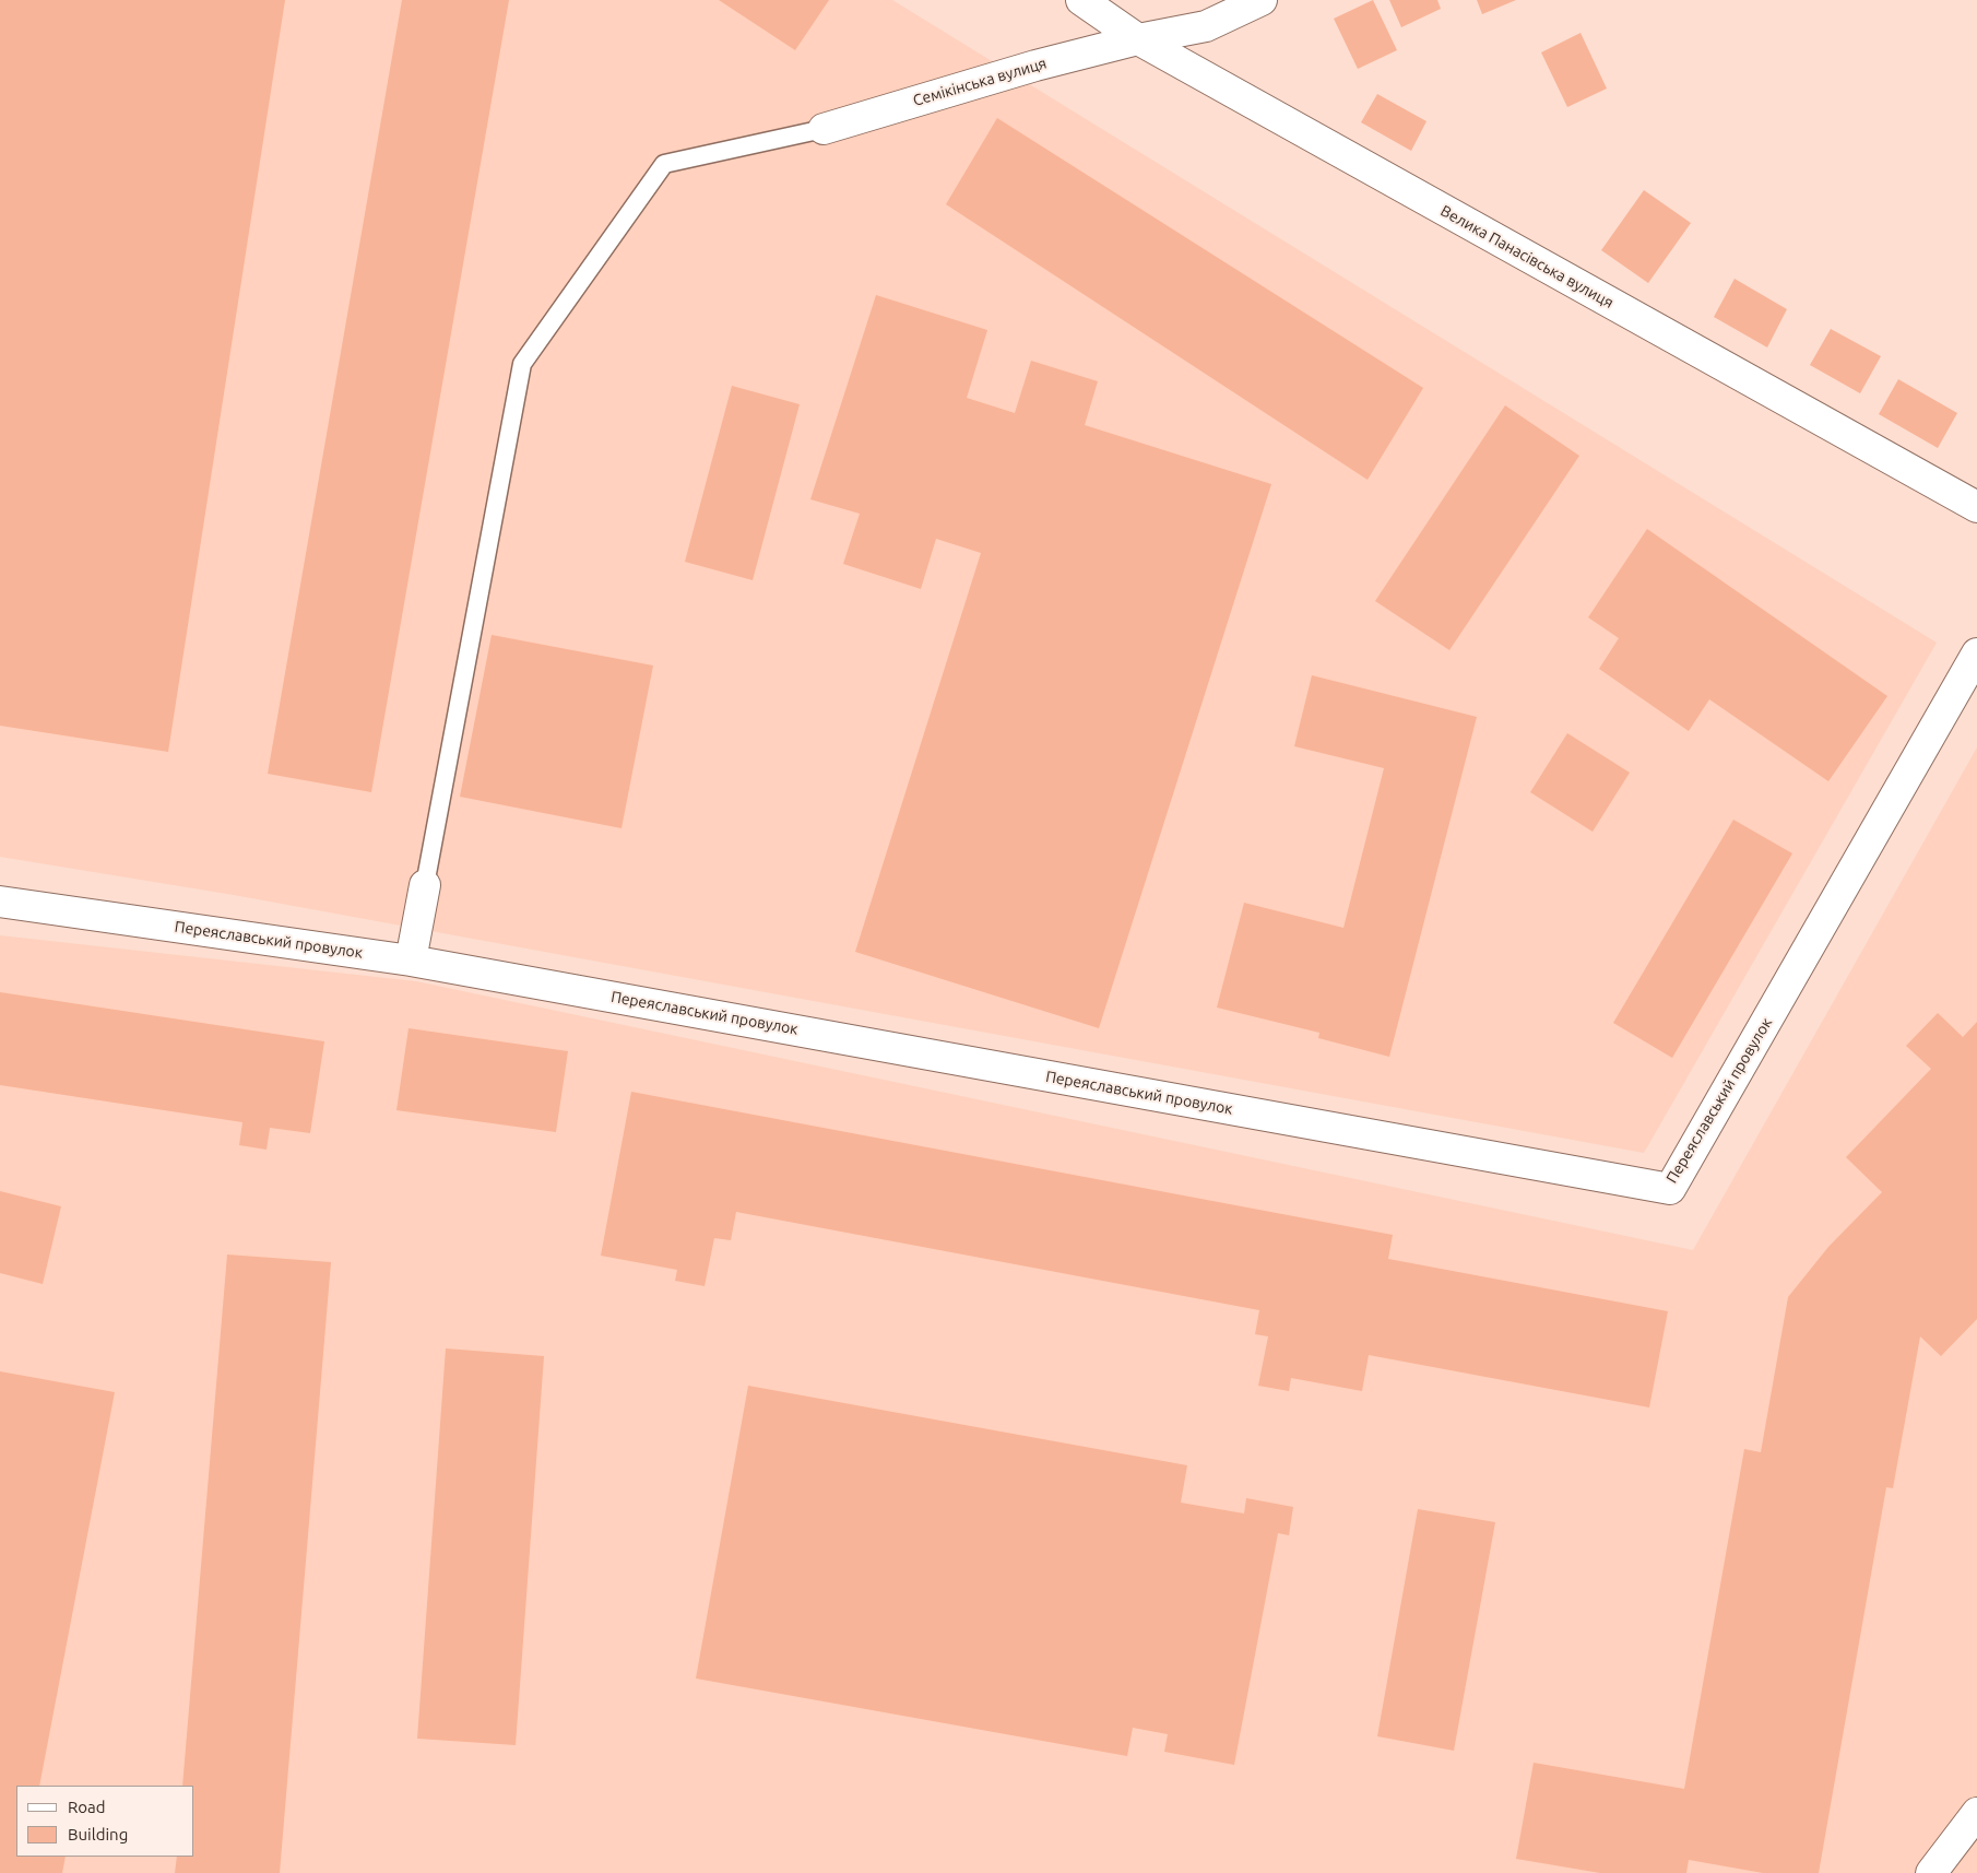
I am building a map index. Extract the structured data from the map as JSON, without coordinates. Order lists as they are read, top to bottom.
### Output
{
  "streets": {
    "street": ["Семікінська вулиця", "Велика Панасівська вулиця", "Переяславський провулок"]
  },
  "crossings": [
    ["Семікінська вулиця", "Велика Панасівська вулиця"]
  ],
  "legend": ["Road", "Building"]
}
